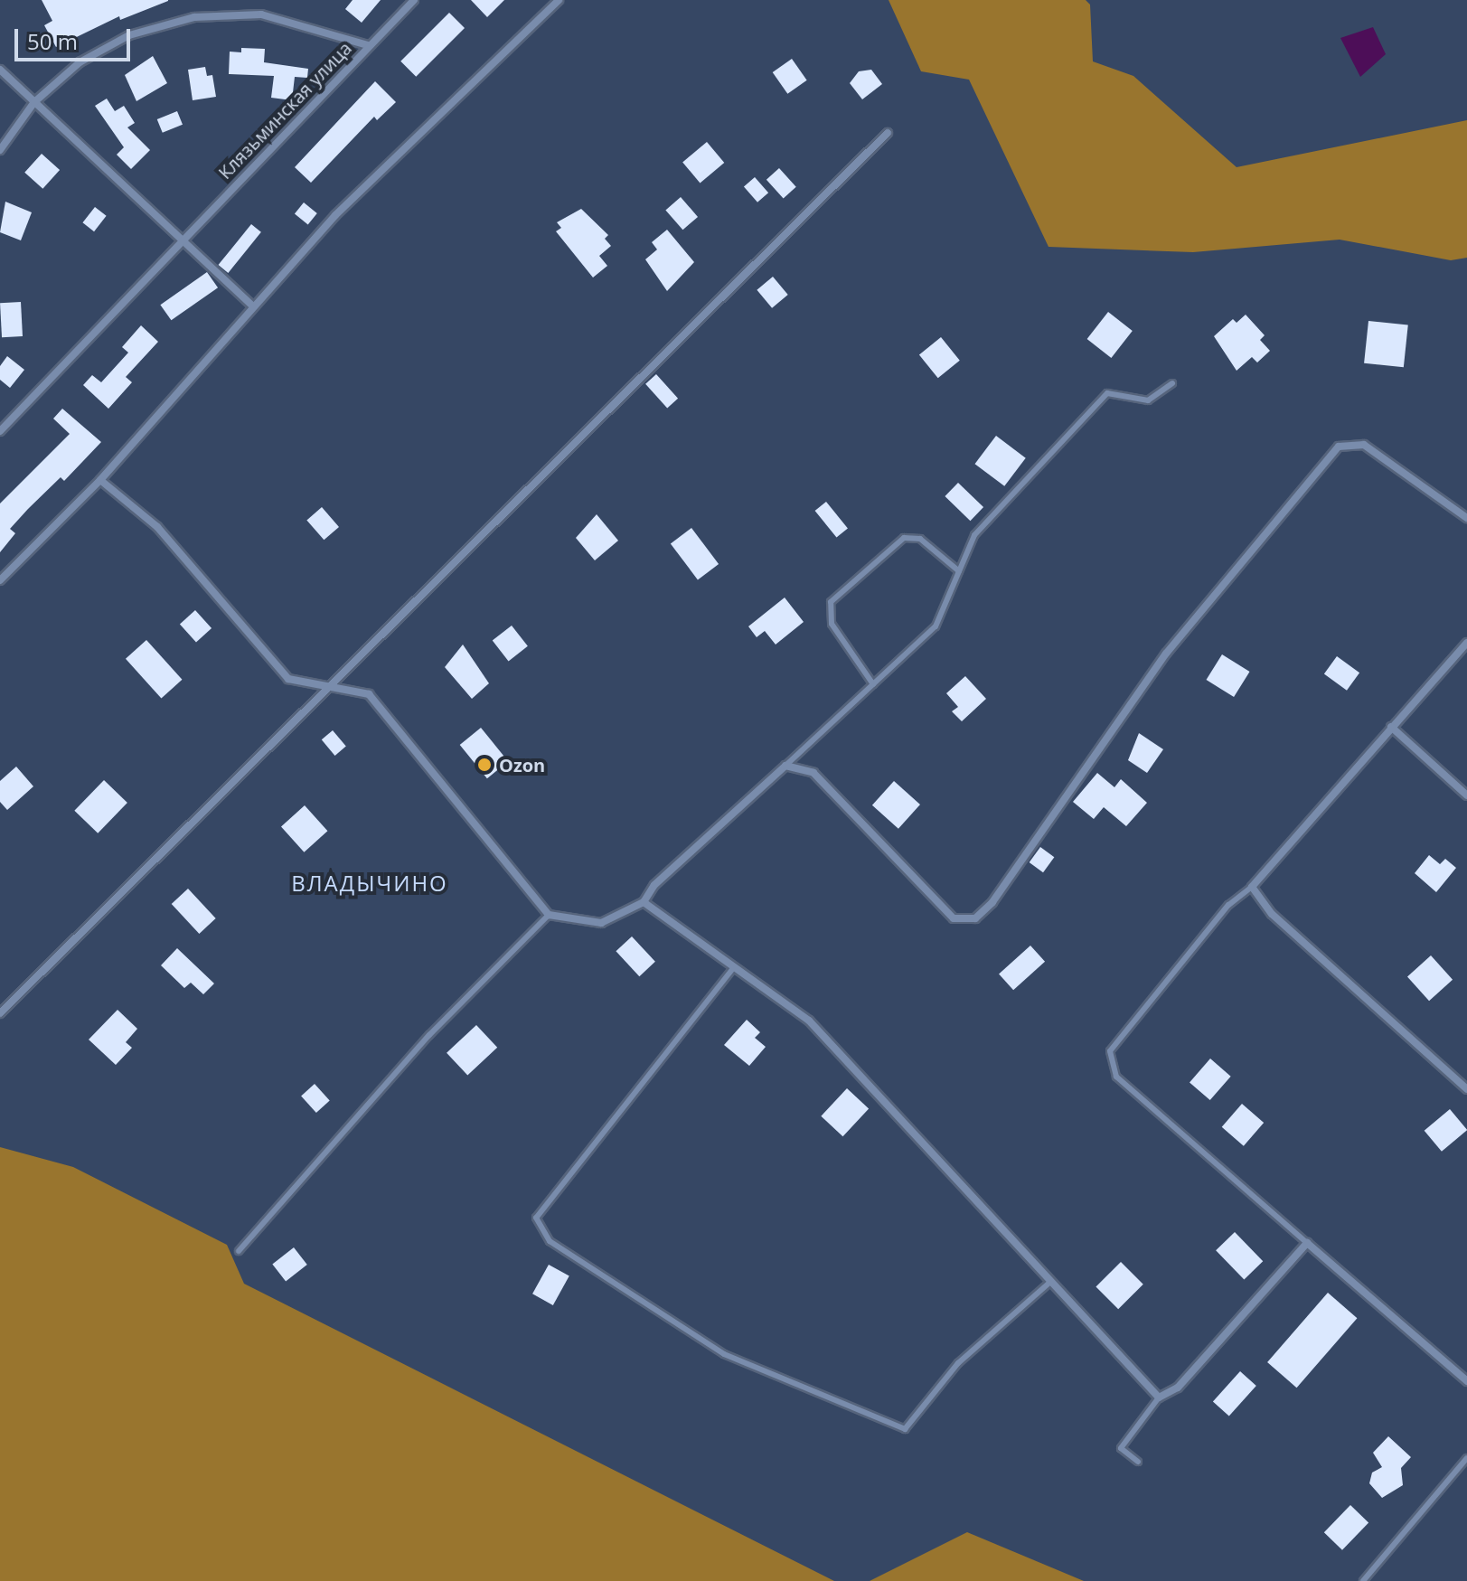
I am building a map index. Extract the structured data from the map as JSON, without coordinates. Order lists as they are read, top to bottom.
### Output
{
  "streets": {
    "street": ["Клязьминская улица"]
  },
  "districts": ["ВЛАДЫЧИНО"],
  "places": ["Ozon"],
  "scale_bar": "50 m"
}
